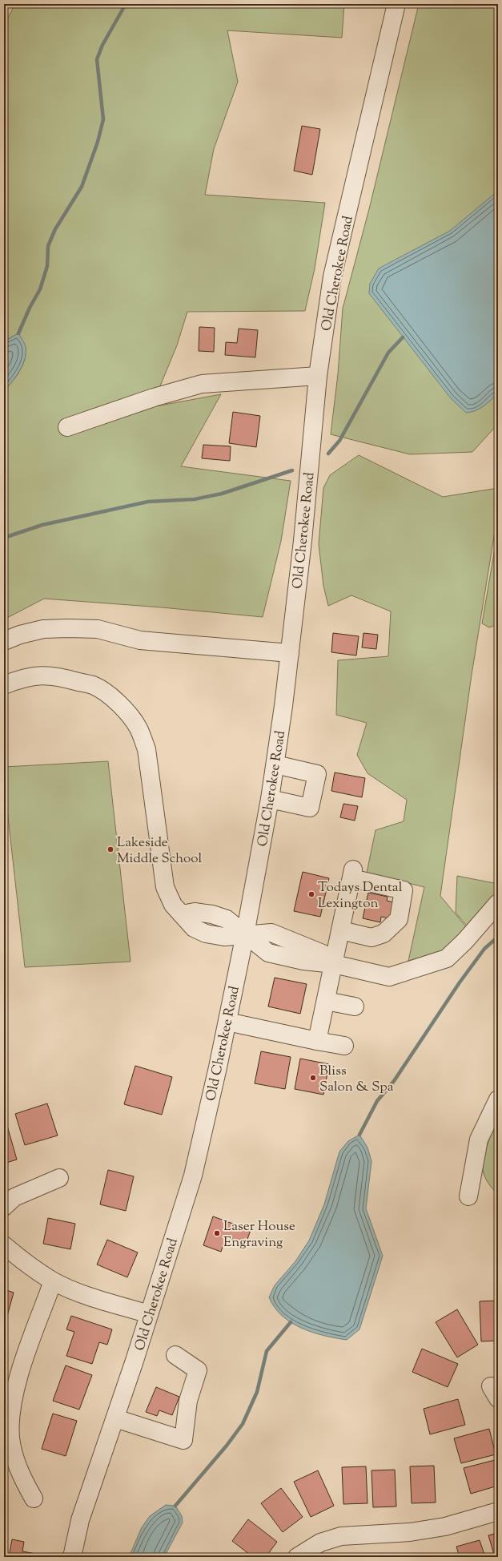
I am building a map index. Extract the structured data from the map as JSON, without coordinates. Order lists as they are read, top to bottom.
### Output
{
  "streets": {
    "street": ["Old Cherokee Road"]
  },
  "places": [
    "Lakeside Middle School",
    "Todays Dental Lexington",
    "Bliss Salon & Spa",
    "Laser House Engraving"
  ]
}
